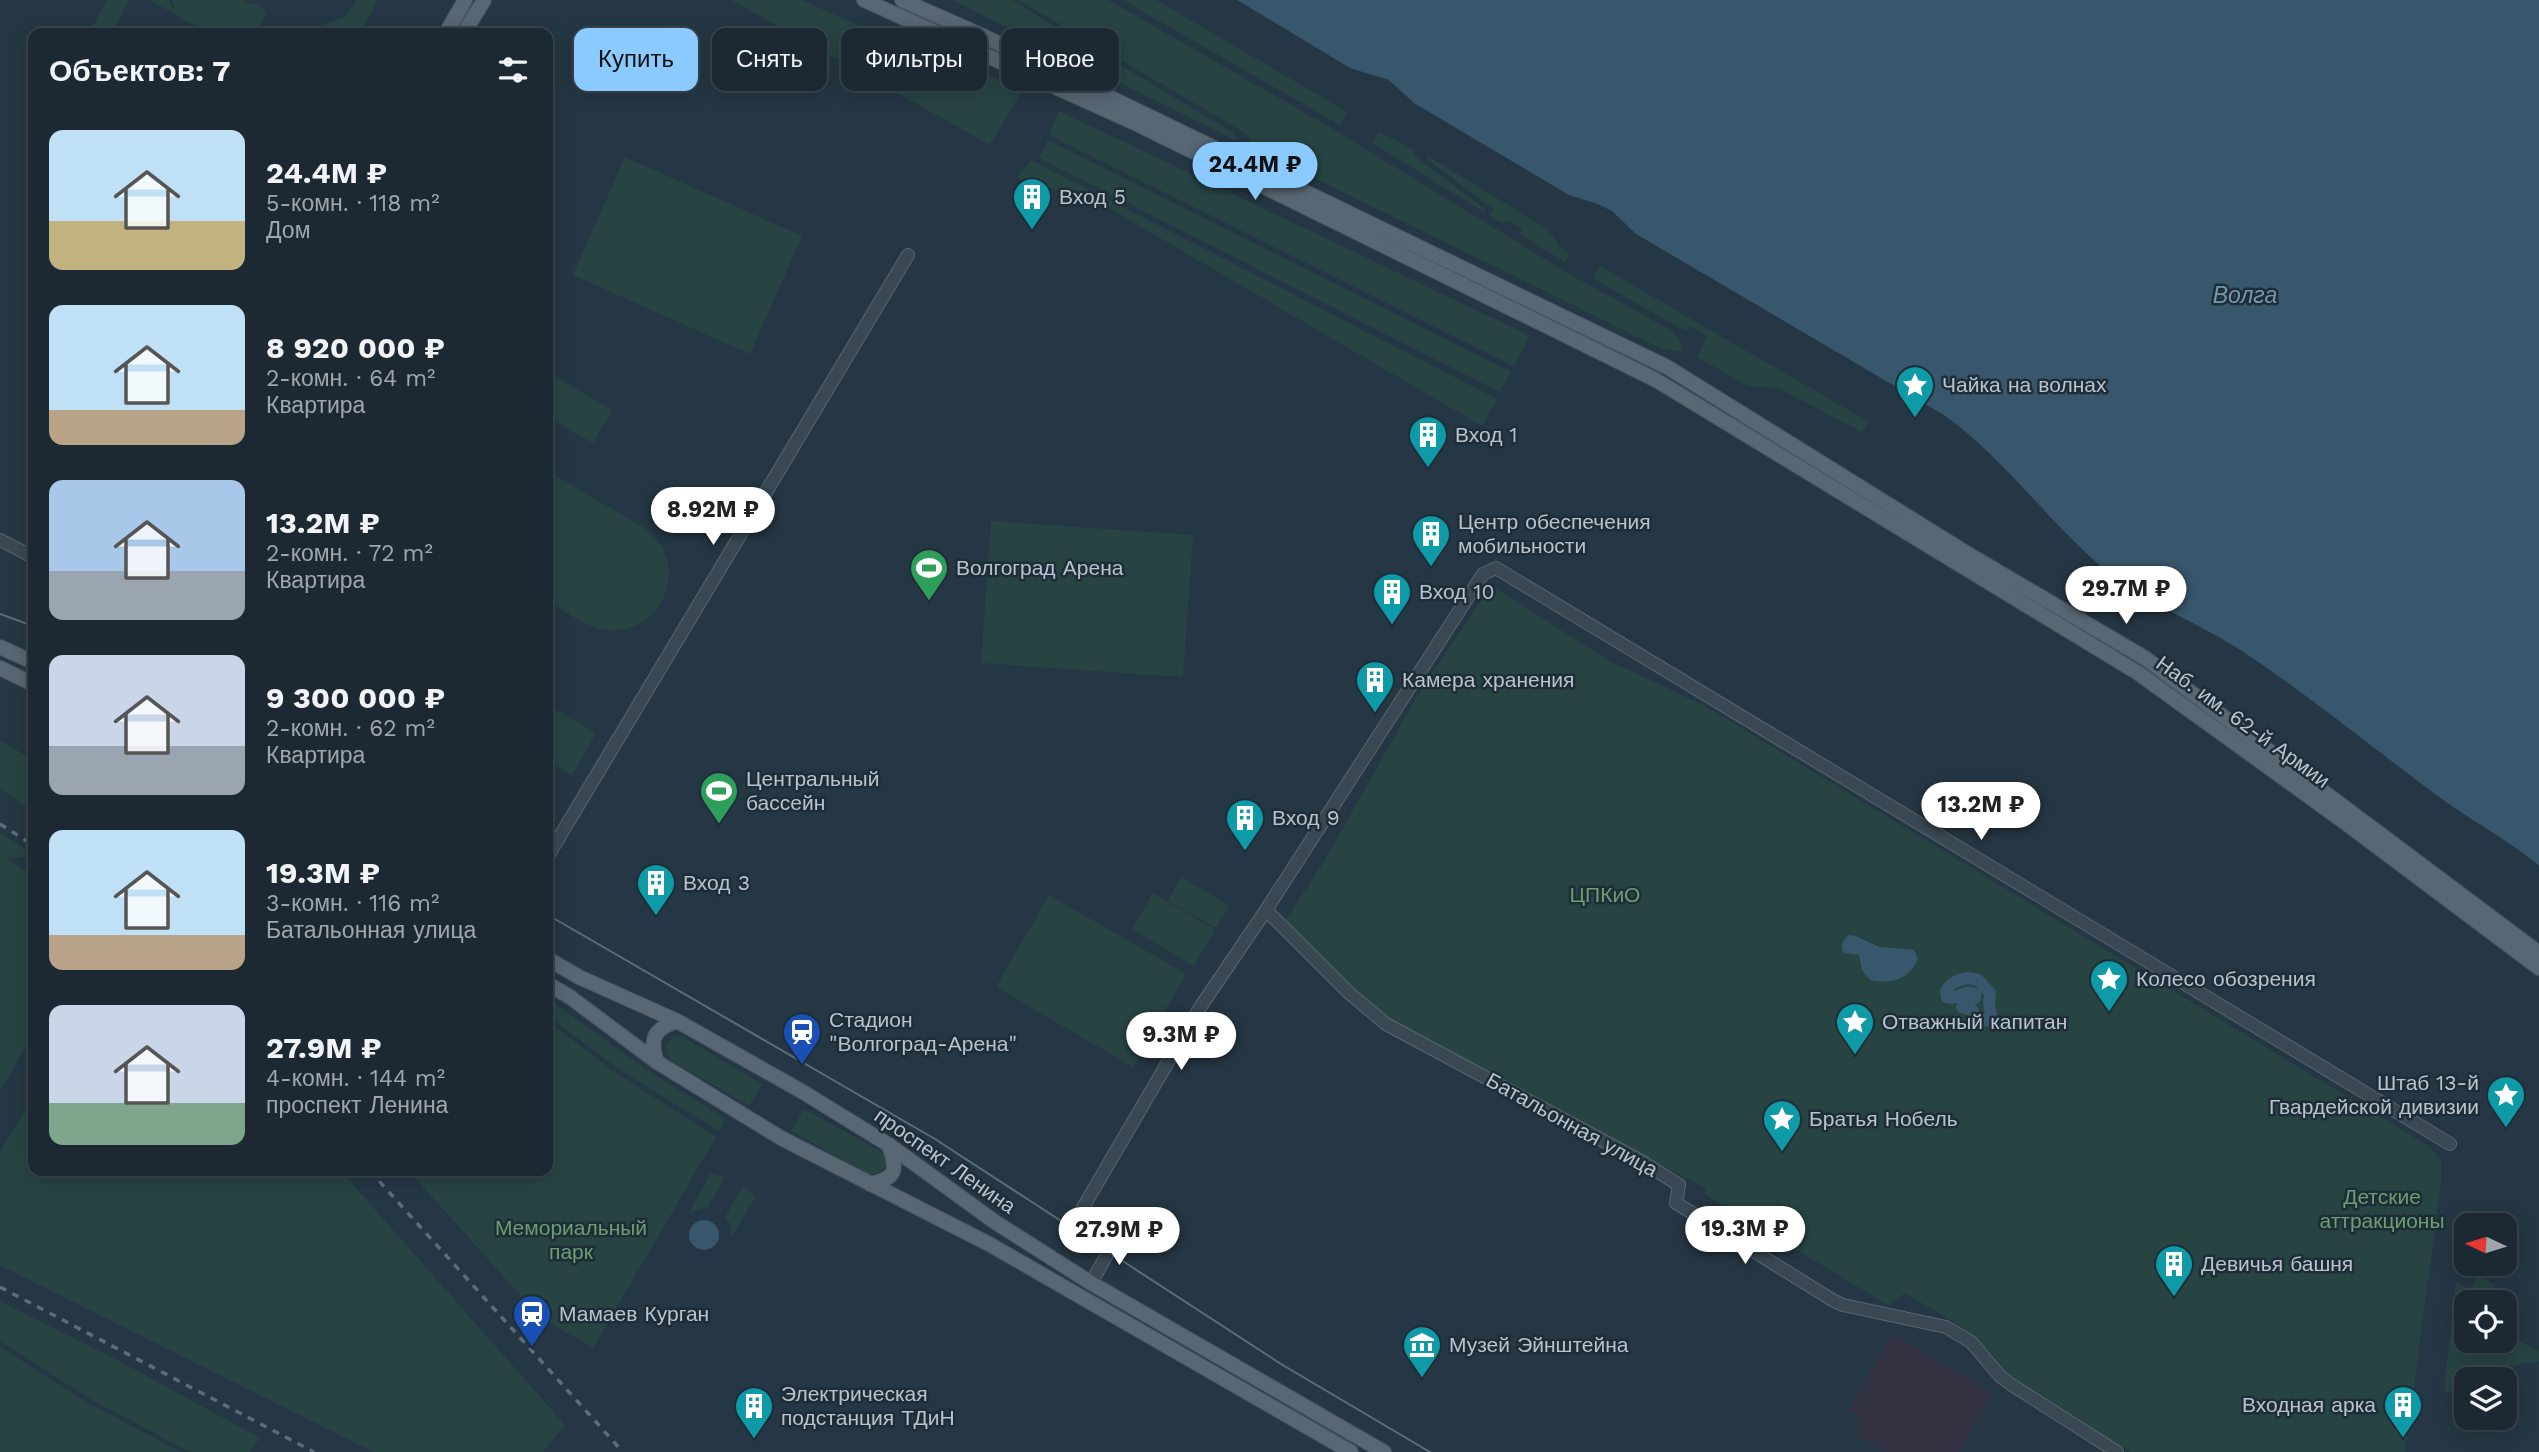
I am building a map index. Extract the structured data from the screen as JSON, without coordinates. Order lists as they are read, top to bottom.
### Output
{
  "streets": {
    "main road": ["Наб. им. 62-й Армии", "проспект Ленина"],
    "street": ["Батальонная улица"]
  },
  "water": ["Волга"],
  "parks": ["ЦПКиО", "Детские аттракционы", "Мемориальный парк"],
  "places": {
    "building": [
      "Вход 5",
      "Вход 1",
      "Центр обеспечения мобильности",
      "Вход 10",
      "Камера хранения",
      "Вход 9",
      "Вход 3",
      "Девичья башня",
      "Входная арка",
      "Электрическая подстанция ТДиН"
    ],
    "place": [
      "Чайка на волнах",
      "Колесо обозрения",
      "Отважный капитан",
      "Штаб 13-й Гвардейской дивизии",
      "Братья Нобель"
    ],
    "sports": ["Волгоград Арена", "Центральный бассейн"],
    "station": ["Стадион \"Волгоград-Арена\"", "Мамаев Курган"],
    "museum": ["Музей Эйнштейна"]
  },
  "north": "left",
  "page": {
    "chip": [
      "Купить",
      "Снять",
      "Фильтры",
      "Новое"
    ],
    "heading": "Объектов: 7",
    "list": [
      {
        "name": "24.4M ₽",
        "note": "5-комн. · 118 m² · Дом"
      },
      {
        "name": "8 920 000 ₽",
        "note": "2-комн. · 64 m² · Квартира"
      },
      {
        "name": "13.2M ₽",
        "note": "2-комн. · 72 m² · Квартира"
      },
      {
        "name": "9 300 000 ₽",
        "note": "2-комн. · 62 m² · Квартира"
      },
      {
        "name": "19.3M ₽",
        "note": "3-комн. · 116 m² · Батальонная улица"
      },
      {
        "name": "27.9M ₽",
        "note": "4-комн. · 144 m² · проспект Ленина"
      }
    ],
    "price": [
      "24.4M ₽",
      "8.92M ₽",
      "29.7M ₽",
      "13.2M ₽",
      "9.3M ₽",
      "19.3M ₽",
      "27.9M ₽"
    ]
  }
}
